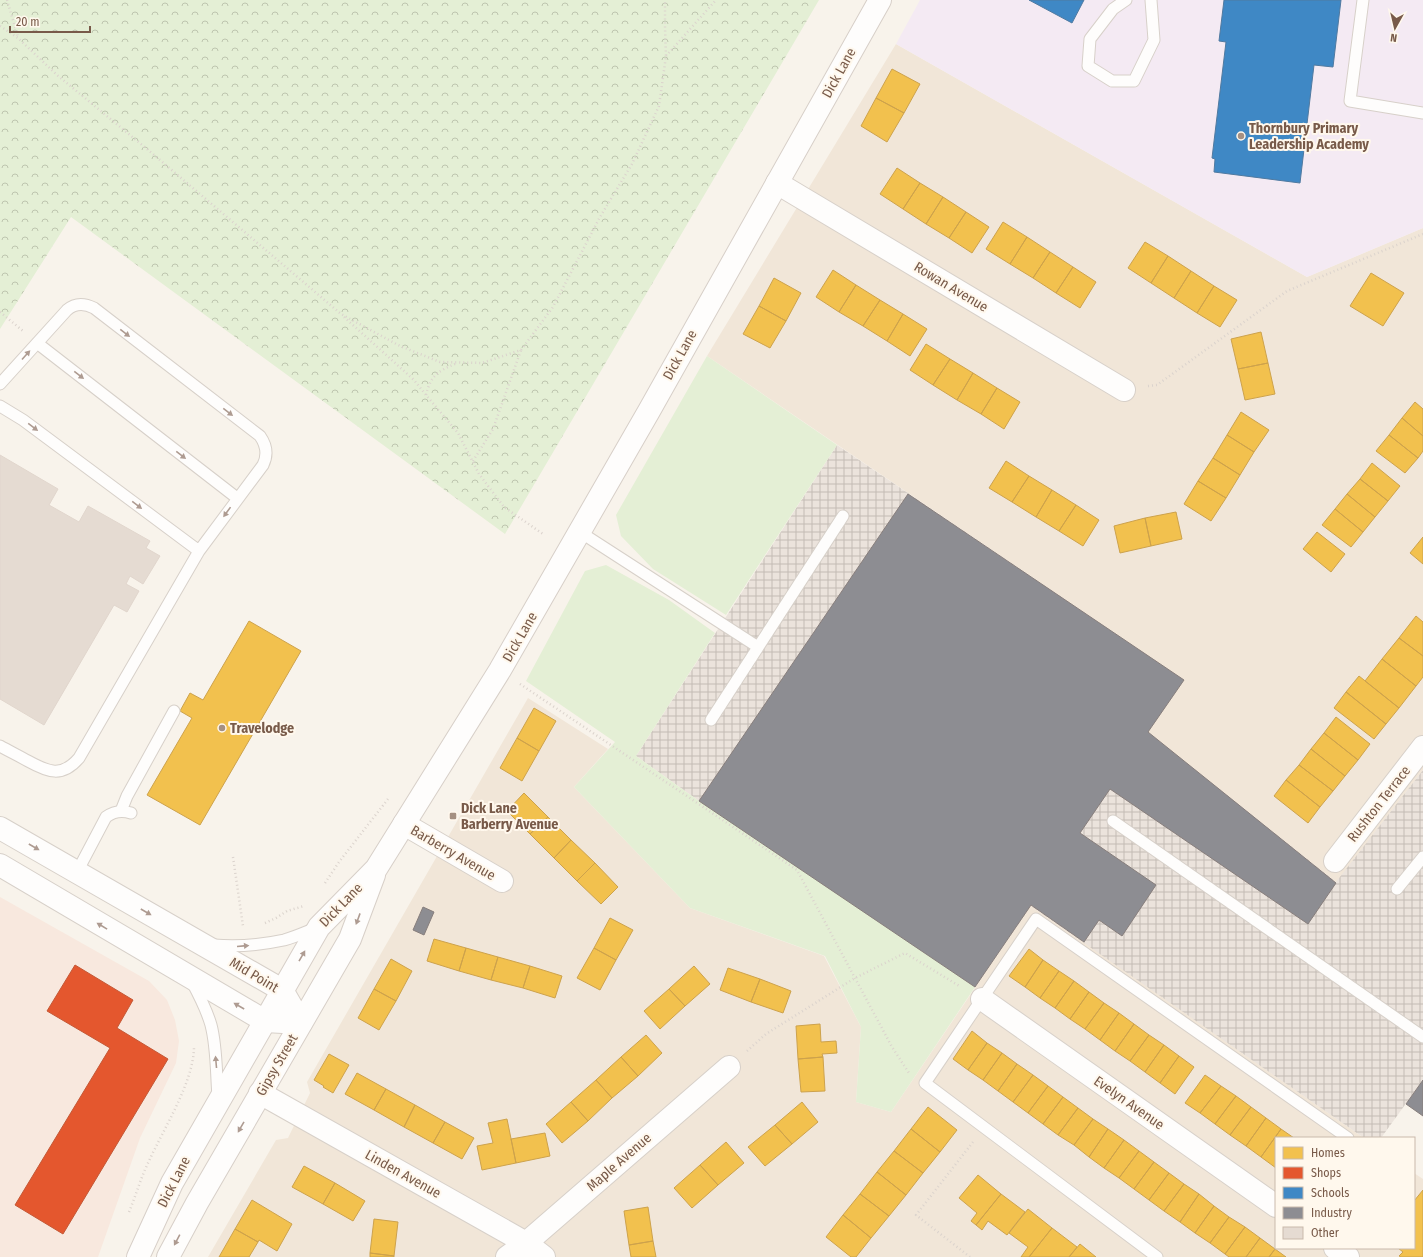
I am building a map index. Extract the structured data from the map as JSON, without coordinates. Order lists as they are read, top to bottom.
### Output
{
  "streets": {
    "street": [
      "Dick Lane",
      "Rowan Avenue",
      "Rushton Terrace",
      "Barberry Avenue",
      "Mid Point",
      "Gipsy Street",
      "Evelyn Avenue",
      "Maple Avenue",
      "Linden Avenue"
    ]
  },
  "crossings": [
    ["Dick Lane", "Rowan Avenue"],
    ["Dick Lane", "Barberry Avenue"],
    ["Dick Lane", "Mid Point"],
    ["Dick Lane", "Gipsy Street"],
    ["Mid Point", "Gipsy Street"],
    ["Gipsy Street", "Linden Avenue"],
    ["Maple Avenue", "Linden Avenue"]
  ],
  "one_way": ["Gipsy Street"],
  "places": {
    "other": ["Thornbury Primary Leadership Academy", "Travelodge"],
    "transit": ["Dick Lane Barberry Avenue"]
  },
  "legend": [
    "Homes",
    "Shops",
    "Schools",
    "Industry",
    "Other"
  ],
  "scale_bar": "20 m",
  "north": "bottom"
}
